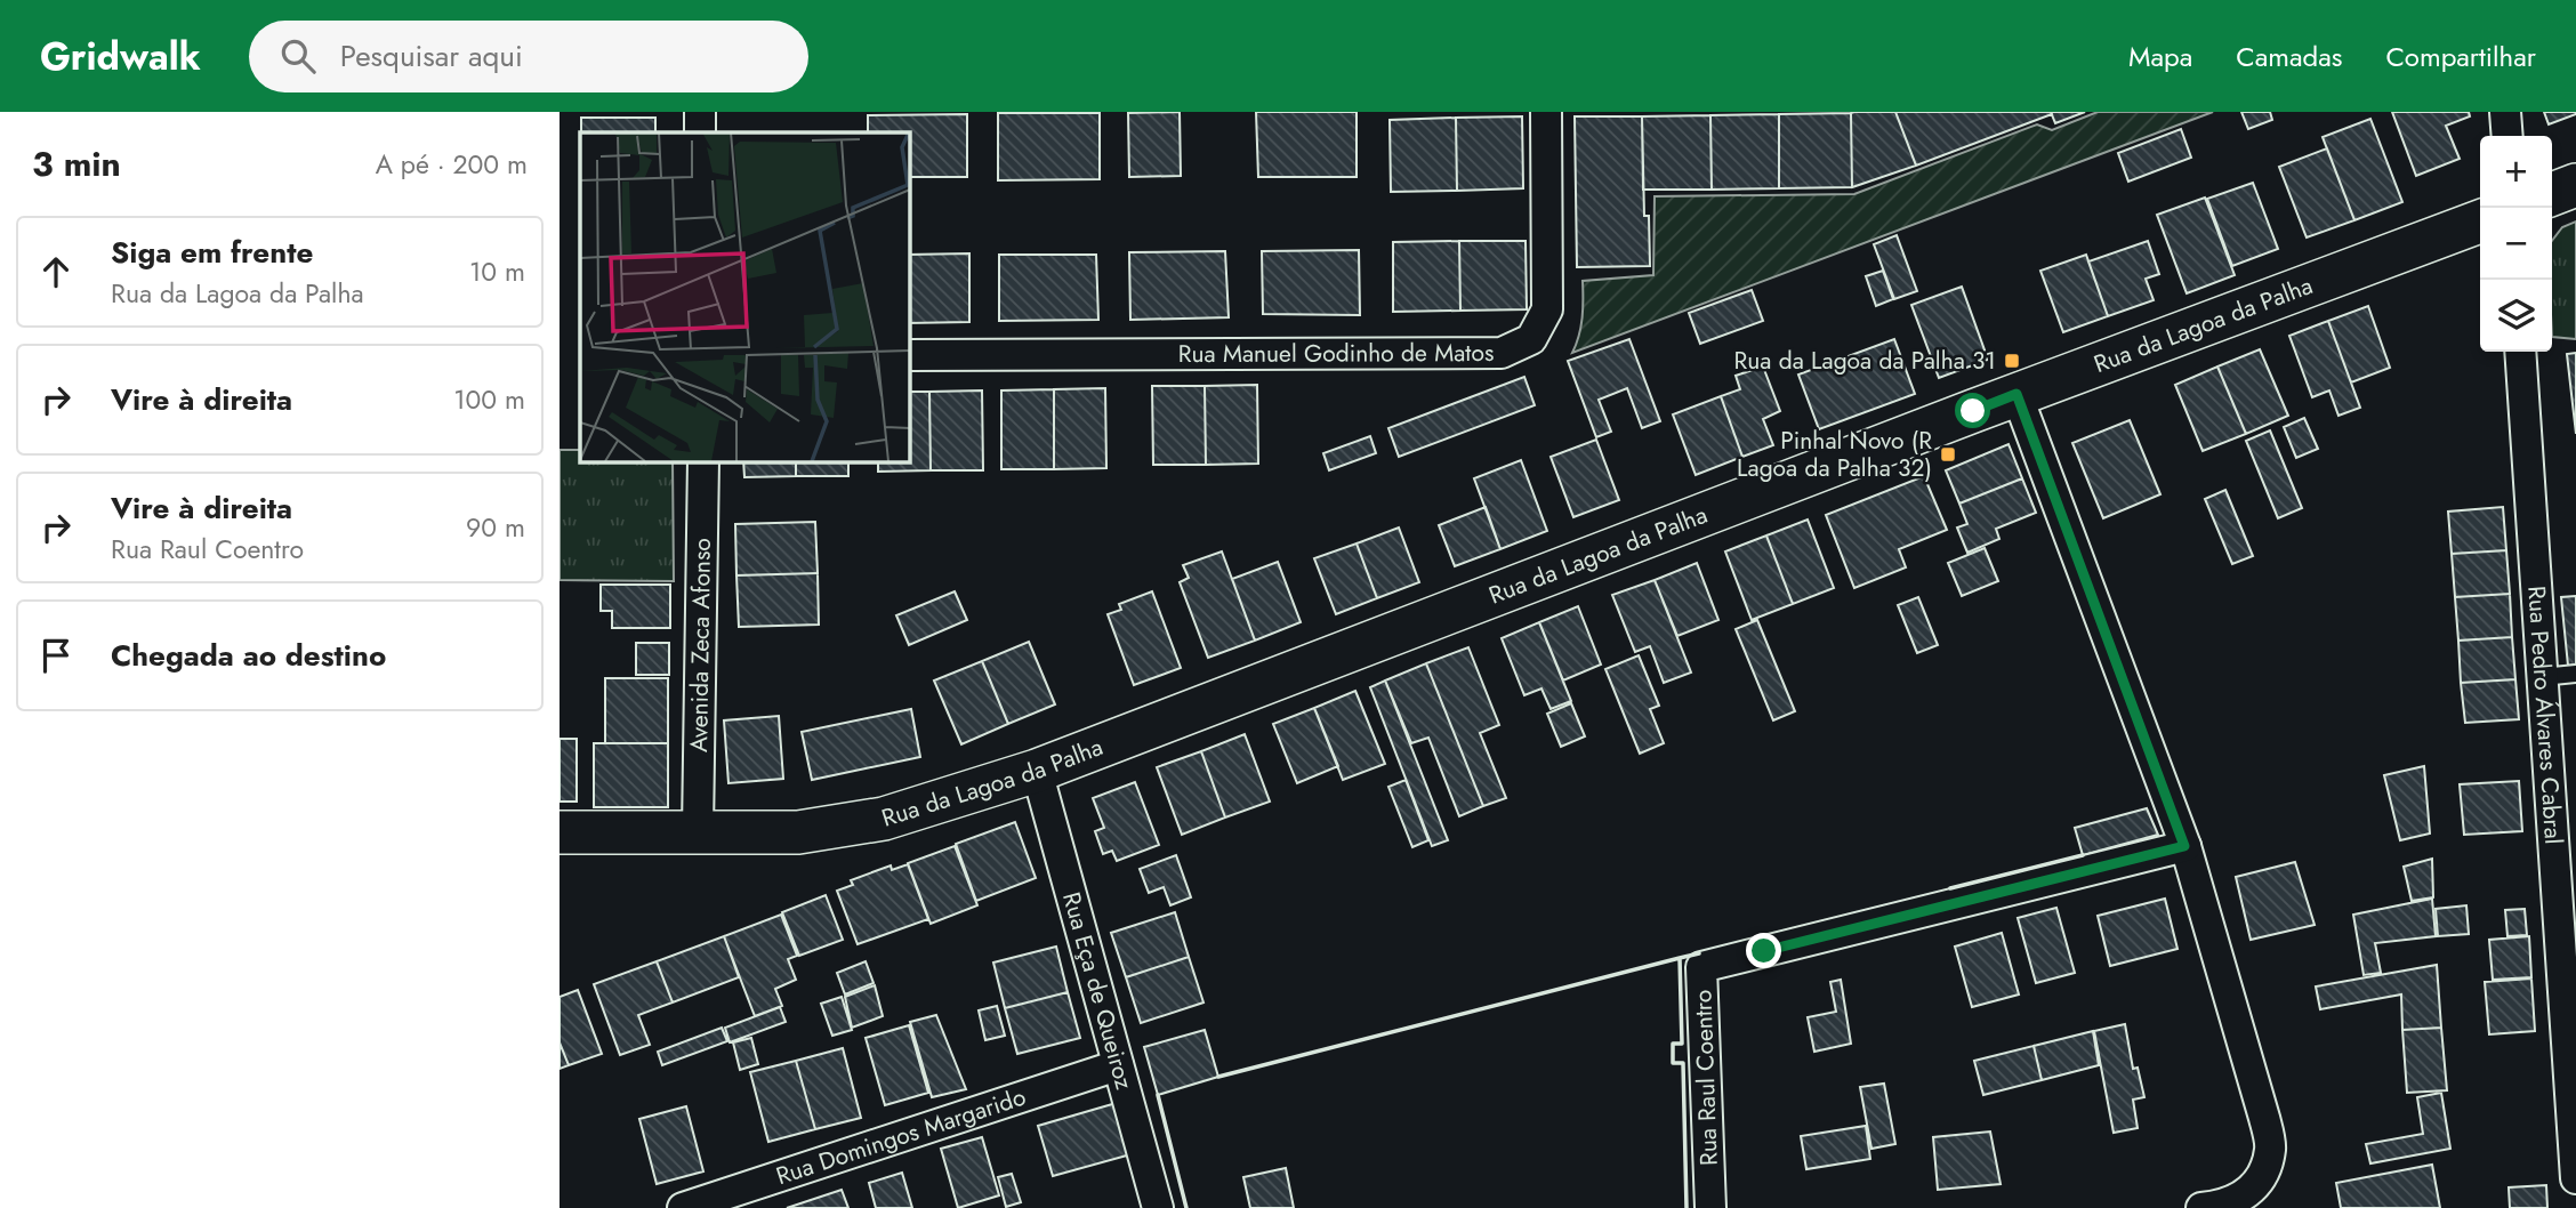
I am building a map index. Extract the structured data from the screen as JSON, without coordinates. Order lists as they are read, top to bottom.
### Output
{
  "streets": {
    "street": [
      "Rua da Lagoa da Palha",
      "Rua Manuel Godinho de Matos",
      "Avenida Zeca Afonso",
      "Rua Pedro Álvares Cabral",
      "Rua Eça de Queiroz",
      "Rua Raul Coentro",
      "Rua Domingos Margarido"
    ]
  },
  "crossings": [
    ["Rua da Lagoa da Palha", "Avenida Zeca Afonso"],
    ["Rua da Lagoa da Palha", "Rua Eça de Queiroz"],
    ["Rua Eça de Queiroz", "Rua Domingos Margarido"]
  ],
  "places": {
    "transit": ["Rua da Lagoa da Palha 31", "Pinhal Novo (R Lagoa da Palha 32)"]
  },
  "page": {
    "header": "Gridwalk",
    "search": "Pesquisar aqui",
    "nav": ["Mapa", "Camadas", "Compartilhar"],
    "heading": ["3 min", "A pé · 200 m"],
    "map_buttons": ["+", "−"],
    "list": [
      ["Siga em frente", "Rua da Lagoa da Palha", "10 m"],
      ["Vire à direita", "100 m"],
      ["Vire à direita", "Rua Raul Coentro", "90 m"],
      "Chegada ao destino"
    ]
  }
}
